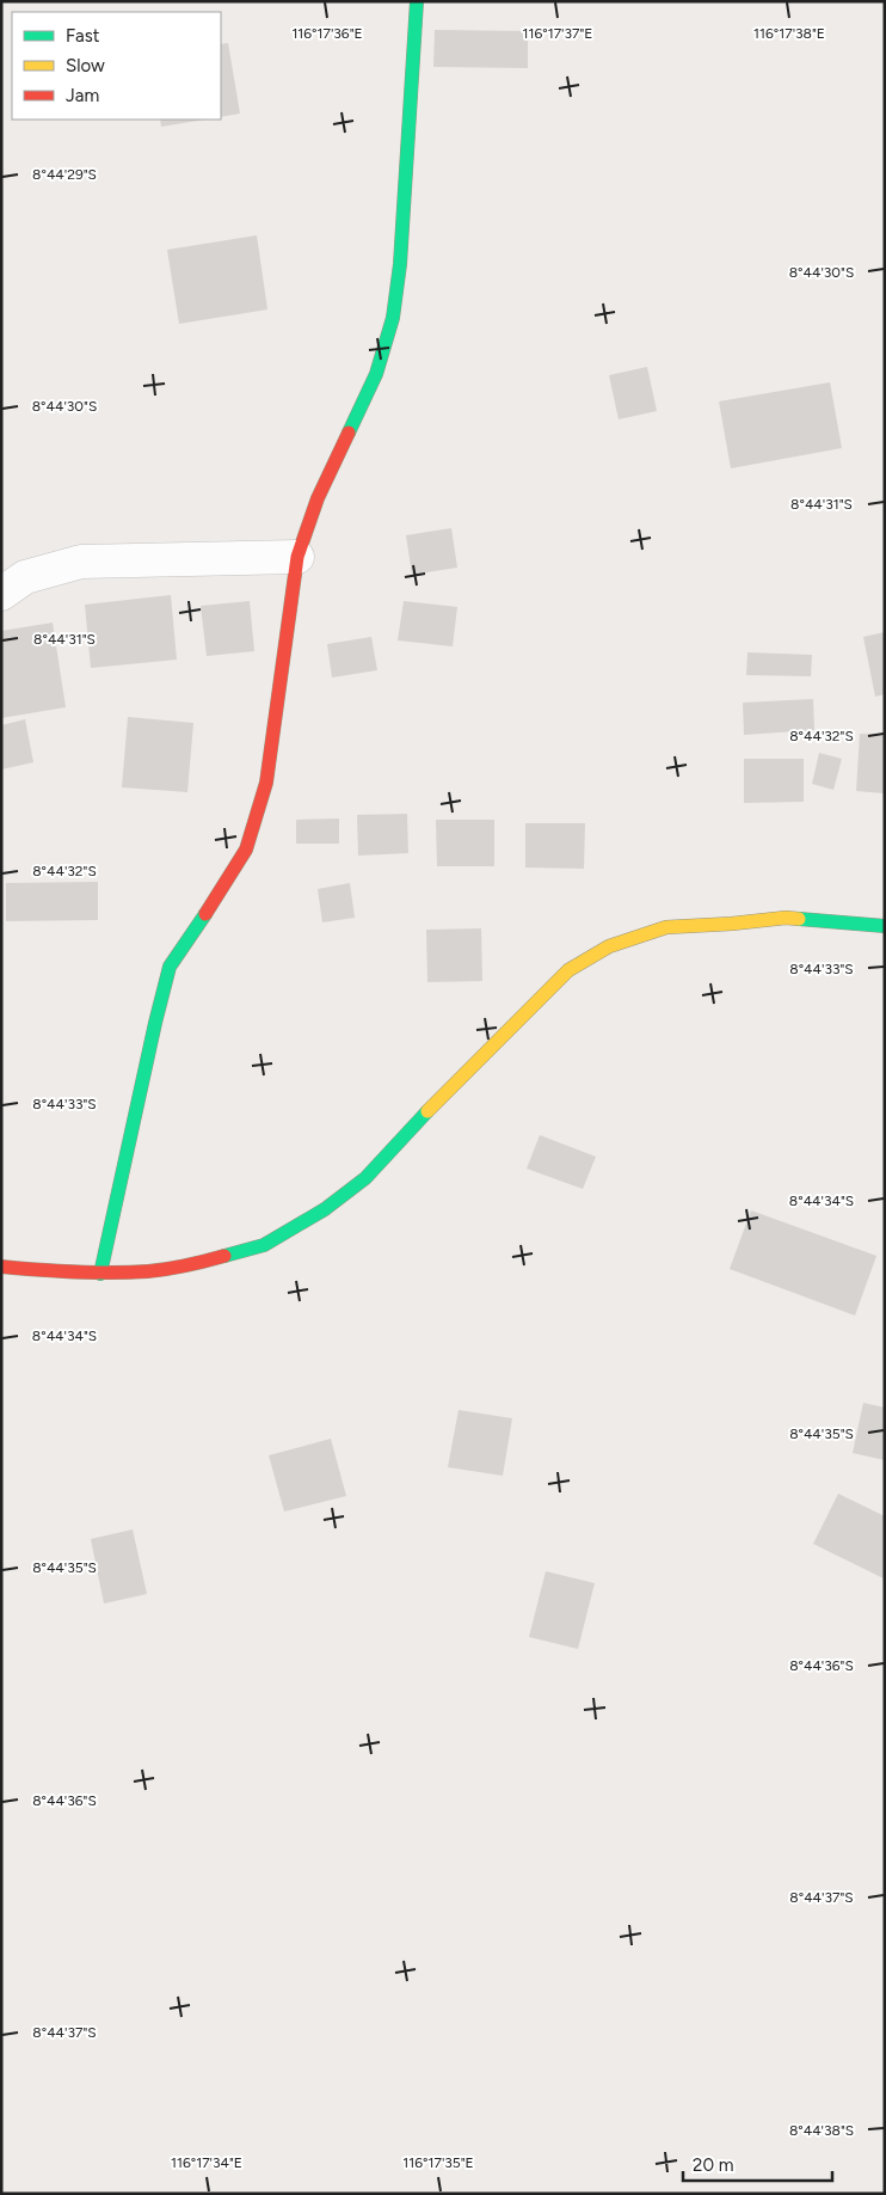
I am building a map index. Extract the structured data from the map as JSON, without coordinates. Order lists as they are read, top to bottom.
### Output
{
  "legend": ["Fast", "Slow", "Jam"],
  "scale_bar": "20 m",
  "coordinates": [
    "116°17'36\"E",
    "116°17'38\"E",
    "116°17'37\"E",
    "8°44'29\"S",
    "8°44'30\"S",
    "8°44'31\"S",
    "8°44'32\"S",
    "8°44'33\"S",
    "8°44'34\"S",
    "8°44'35\"S",
    "8°44'36\"S",
    "8°44'37\"S",
    "8°44'38\"S",
    "116°17'34\"E",
    "116°17'35\"E"
  ]
}
